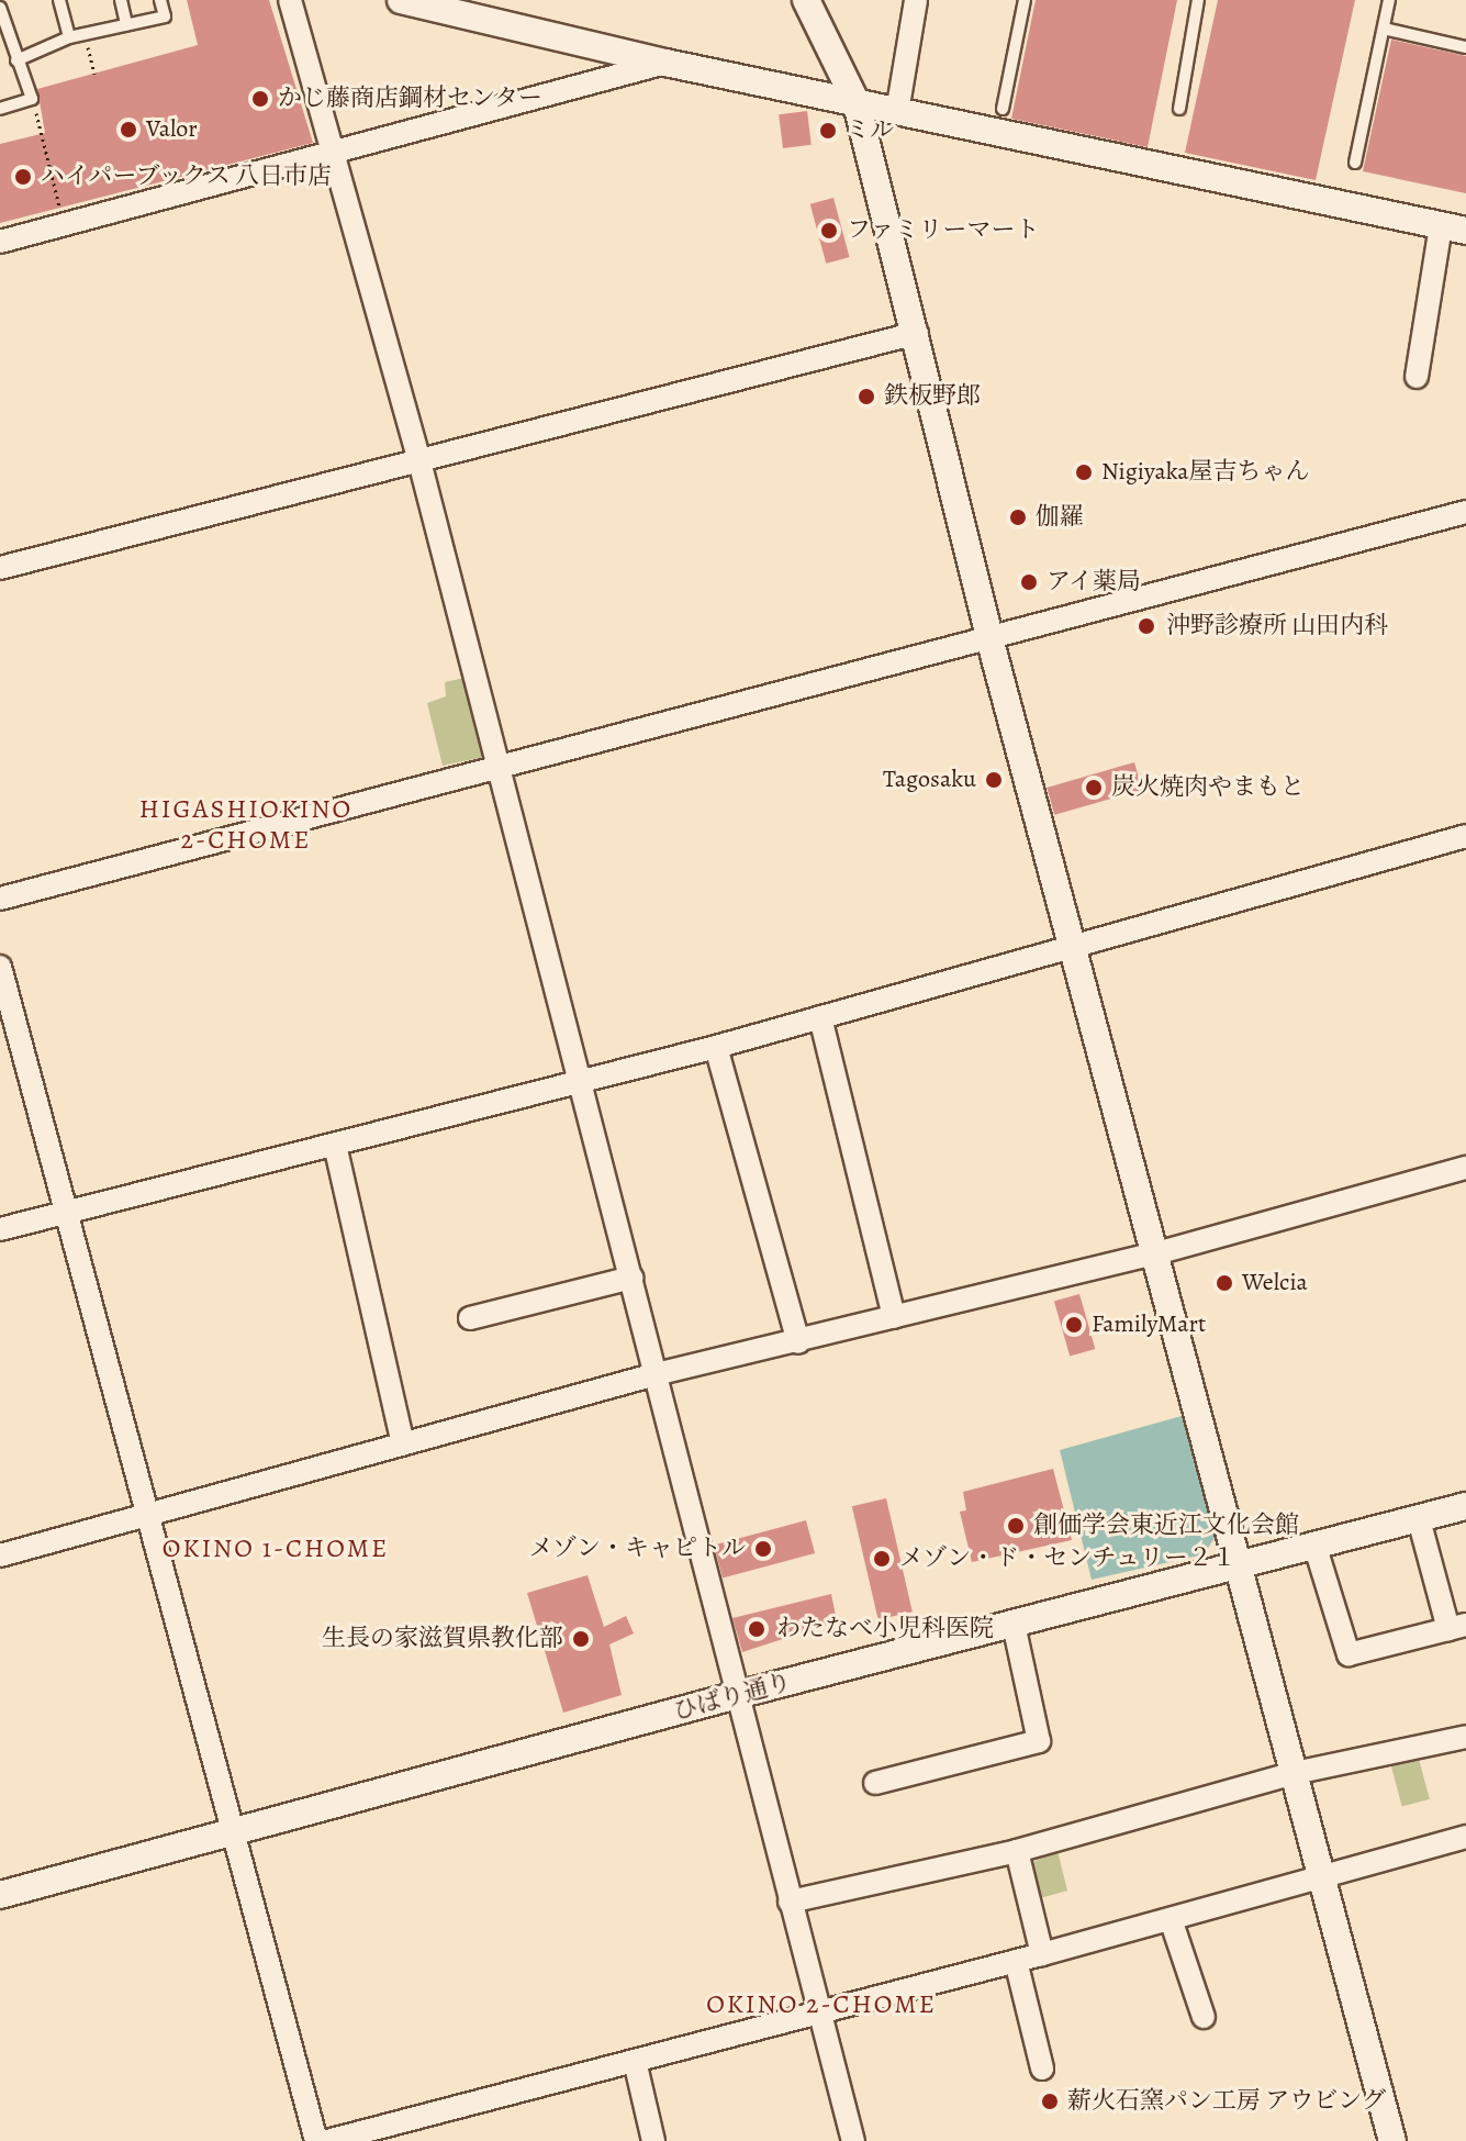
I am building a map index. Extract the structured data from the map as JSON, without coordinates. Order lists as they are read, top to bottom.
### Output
{
  "streets": {
    "street": ["ひばり通り"]
  },
  "districts": ["HIGASHIOKINO 2-CHOME", "OKINO 1-CHOME", "OKINO 2-CHOME"],
  "places": [
    "かじ藤商店鋼材センター",
    "Valor",
    "ミル",
    "ハイパーブックス 八日市店",
    "ファミリーマート",
    "鉄板野郎",
    "Nigiyaka屋吉ちゃん",
    "伽羅",
    "アイ薬局",
    "沖野診療所 山田内科",
    "Tagosaku",
    "炭火焼肉やまもと",
    "Welcia",
    "FamilyMart",
    "創価学会東近江文化会館",
    "メゾン・キャピトル",
    "メゾン・ド・センチュリー２１",
    "わたなべ小児科医院",
    "生長の家滋賀県教化部",
    "薪火石窯パン工房 アウビング"
  ]
}
